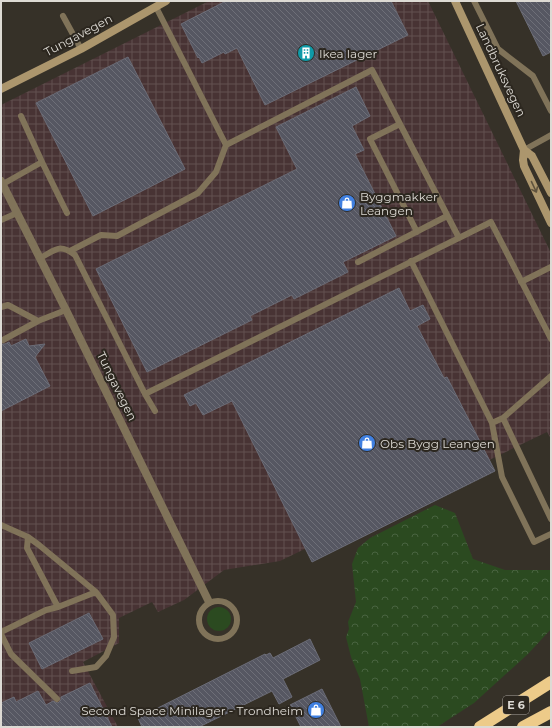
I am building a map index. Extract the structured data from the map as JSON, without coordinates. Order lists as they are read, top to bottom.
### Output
{
  "streets": {
    "highway": ["E 6"],
    "street": ["Tungavegen", "Landbruksvegen"]
  },
  "places": {
    "building": ["Ikea lager"],
    "shop": ["Byggmakker Leangen", "Obs Bygg Leangen", "Second Space Minilager - Trondheim"]
  }
}
